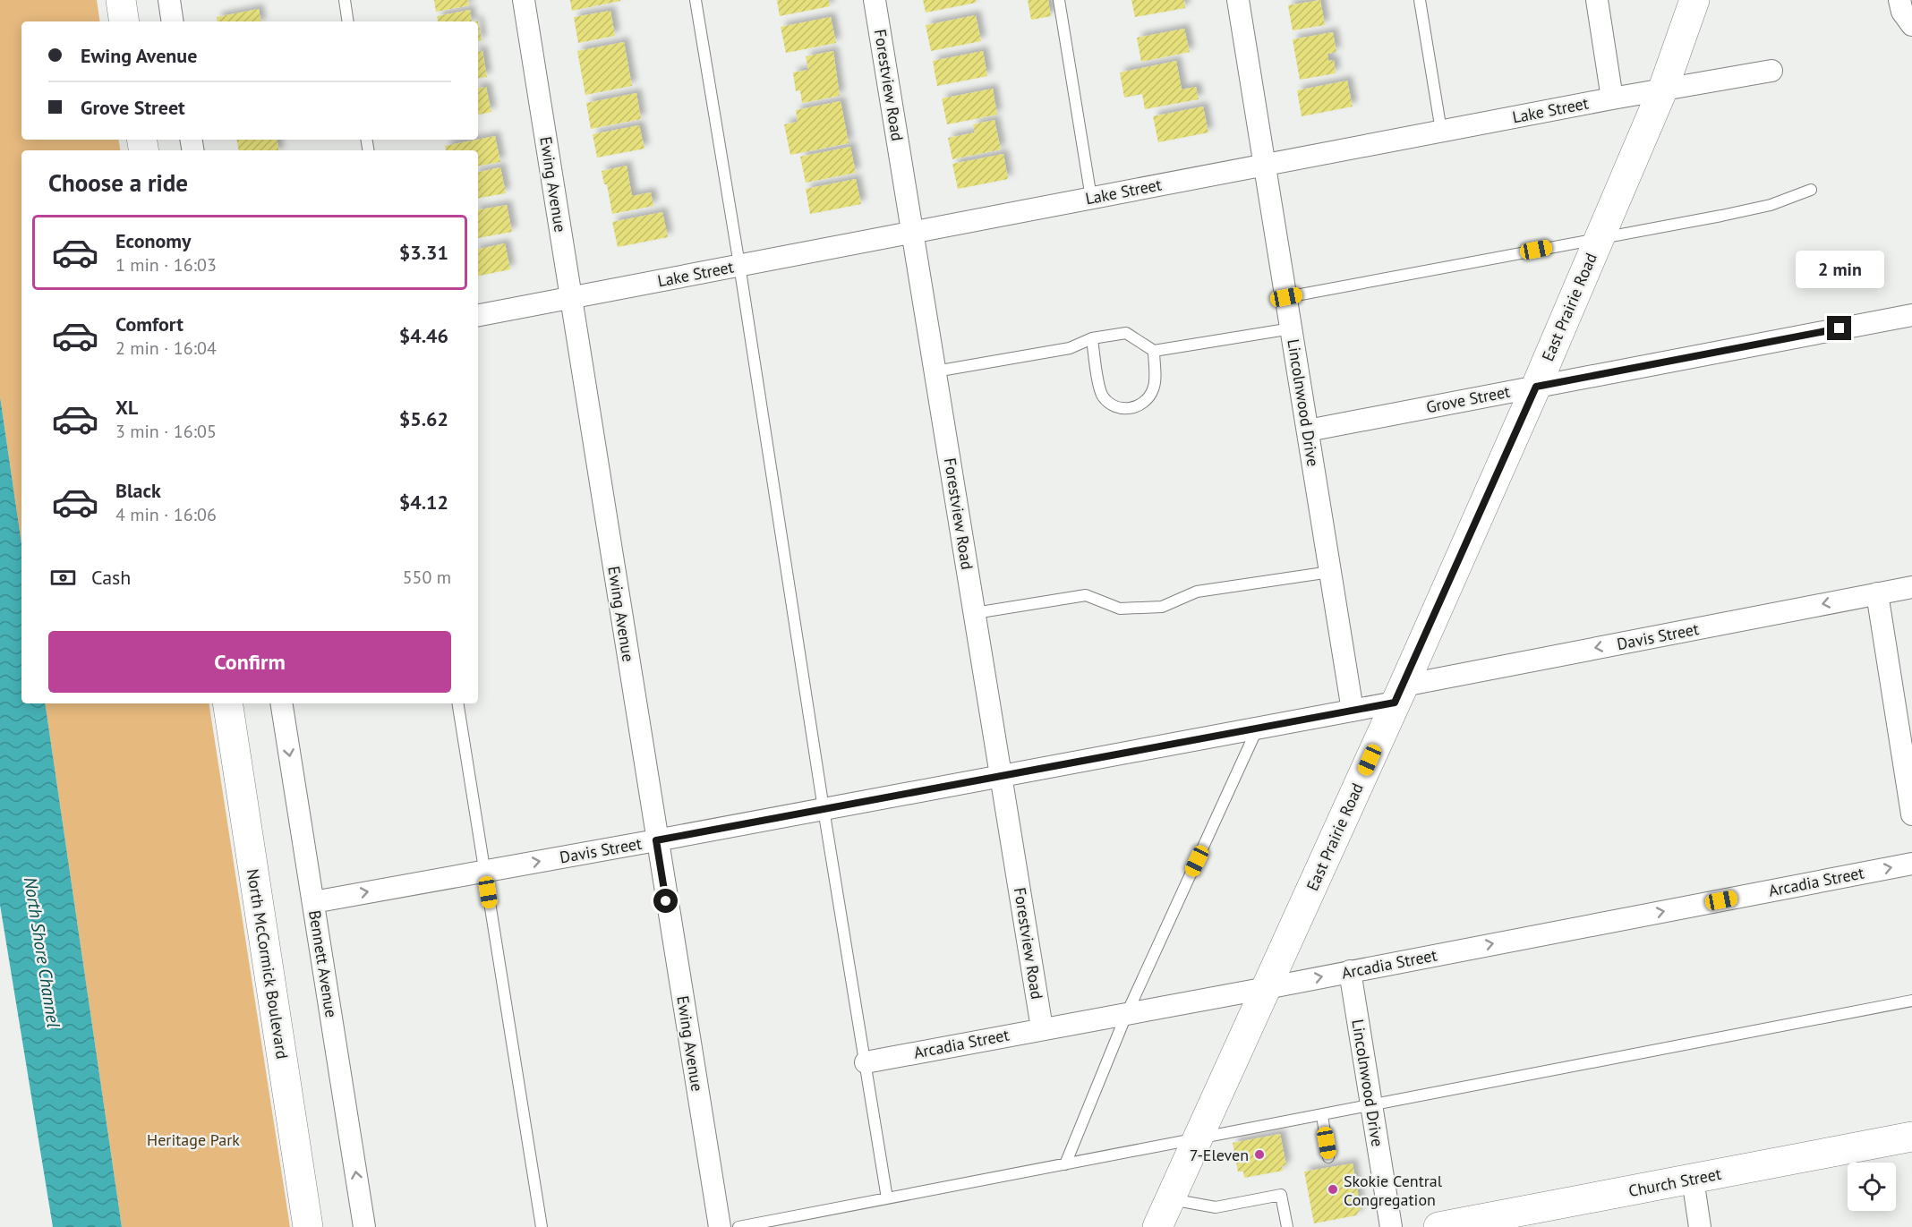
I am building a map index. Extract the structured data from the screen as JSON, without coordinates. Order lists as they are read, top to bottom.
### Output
{
  "streets": {
    "street": [
      "Forestview Road",
      "Lake Street",
      "Ewing Avenue",
      "East Prairie Road",
      "Grove Street",
      "Lincolnwood Drive",
      "Davis Street",
      "Arcadia Street",
      "North McCormick Boulevard",
      "Bennett Avenue",
      "Church Street"
    ]
  },
  "crossings": [
    ["Forestview Road", "Lake Street"],
    ["Forestview Road", "Davis Street"],
    ["Forestview Road", "Arcadia Street"],
    ["Lake Street", "Ewing Avenue"],
    ["Lake Street", "East Prairie Road"],
    ["Lake Street", "Lincolnwood Drive"],
    ["Ewing Avenue", "Davis Street"],
    ["East Prairie Road", "Grove Street"],
    ["East Prairie Road", "Davis Street"],
    ["East Prairie Road", "Arcadia Street"],
    ["Grove Street", "Lincolnwood Drive"],
    ["Lincolnwood Drive", "Davis Street"],
    ["Lincolnwood Drive", "Arcadia Street"],
    ["Davis Street", "Bennett Avenue"]
  ],
  "one_way": ["Arcadia Street"],
  "water": ["North Shore Channel"],
  "parks": ["Heritage Park"],
  "places": ["7-Eleven", "Skokie Central Congregation"],
  "page": {
    "banner": ["Ewing Avenue", "Grove Street"],
    "heading": "Choose a ride",
    "list": [
      {
        "name": "Economy",
        "note": "1 min · 16:03",
        "value": "$3.31"
      },
      {
        "name": "Comfort",
        "note": "2 min · 16:04",
        "value": "$4.46"
      },
      {
        "name": "XL",
        "note": "3 min · 16:05",
        "value": "$5.62"
      },
      {
        "name": "Black",
        "note": "4 min · 16:06",
        "value": "$4.12"
      }
    ],
    "bubble": "2 min",
    "pay": ["Cash", "550 m"],
    "buttons": "Confirm"
  }
}
